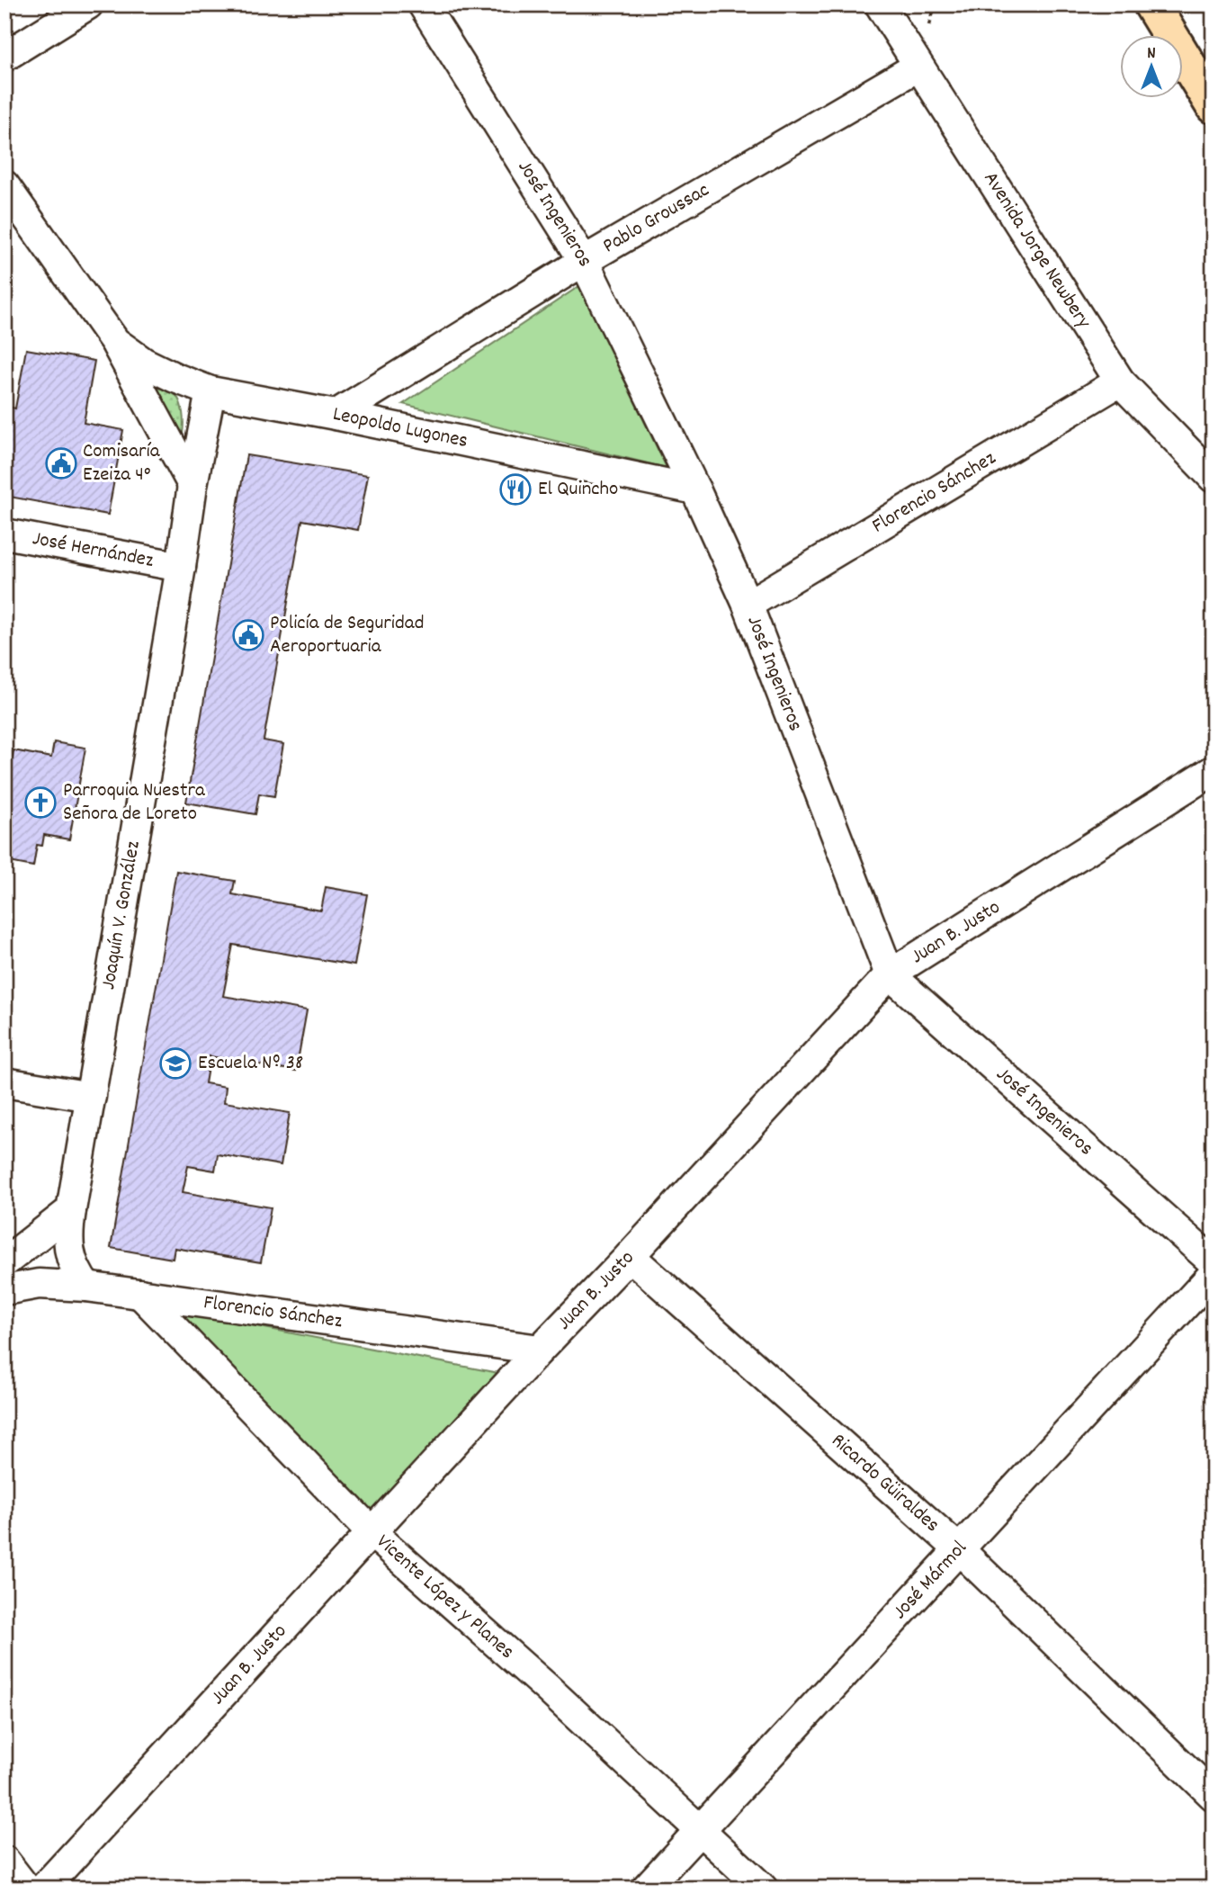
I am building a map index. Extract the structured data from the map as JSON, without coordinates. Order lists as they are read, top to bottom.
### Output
{
  "streets": {
    "street": [
      "José Ingenieros",
      "Pablo Groussac",
      "Avenida Jorge Newbery",
      "Leopoldo Lugones",
      "Florencio Sánchez",
      "José Hernández",
      "Joaquín V. González",
      "Juan B. Justo",
      "Ricardo Güiraldes",
      "José Mármol",
      "Vicente López y Planes"
    ]
  },
  "crossings": [
    ["José Ingenieros", "Pablo Groussac"],
    ["José Ingenieros", "Leopoldo Lugones"],
    ["José Ingenieros", "Florencio Sánchez"],
    ["José Ingenieros", "Juan B. Justo"],
    ["Pablo Groussac", "Avenida Jorge Newbery"],
    ["Pablo Groussac", "Leopoldo Lugones"],
    ["Avenida Jorge Newbery", "Florencio Sánchez"],
    ["Leopoldo Lugones", "Joaquín V. González"],
    ["Florencio Sánchez", "Joaquín V. González"],
    ["Florencio Sánchez", "Juan B. Justo"],
    ["Florencio Sánchez", "Vicente López y Planes"],
    ["José Hernández", "Joaquín V. González"],
    ["Juan B. Justo", "Ricardo Güiraldes"],
    ["Juan B. Justo", "Vicente López y Planes"],
    ["Ricardo Güiraldes", "José Mármol"],
    ["José Mármol", "Vicente López y Planes"]
  ],
  "places": {
    "public building": ["Comisaría Ezeiza 4°", "Policía de Seguridad Aeroportuaria"],
    "restaurant": ["El Quincho"],
    "church": ["Parroquia Nuestra Señora de Loreto"],
    "school or university": ["Escuela Nº 38"]
  },
  "north": "top"
}
